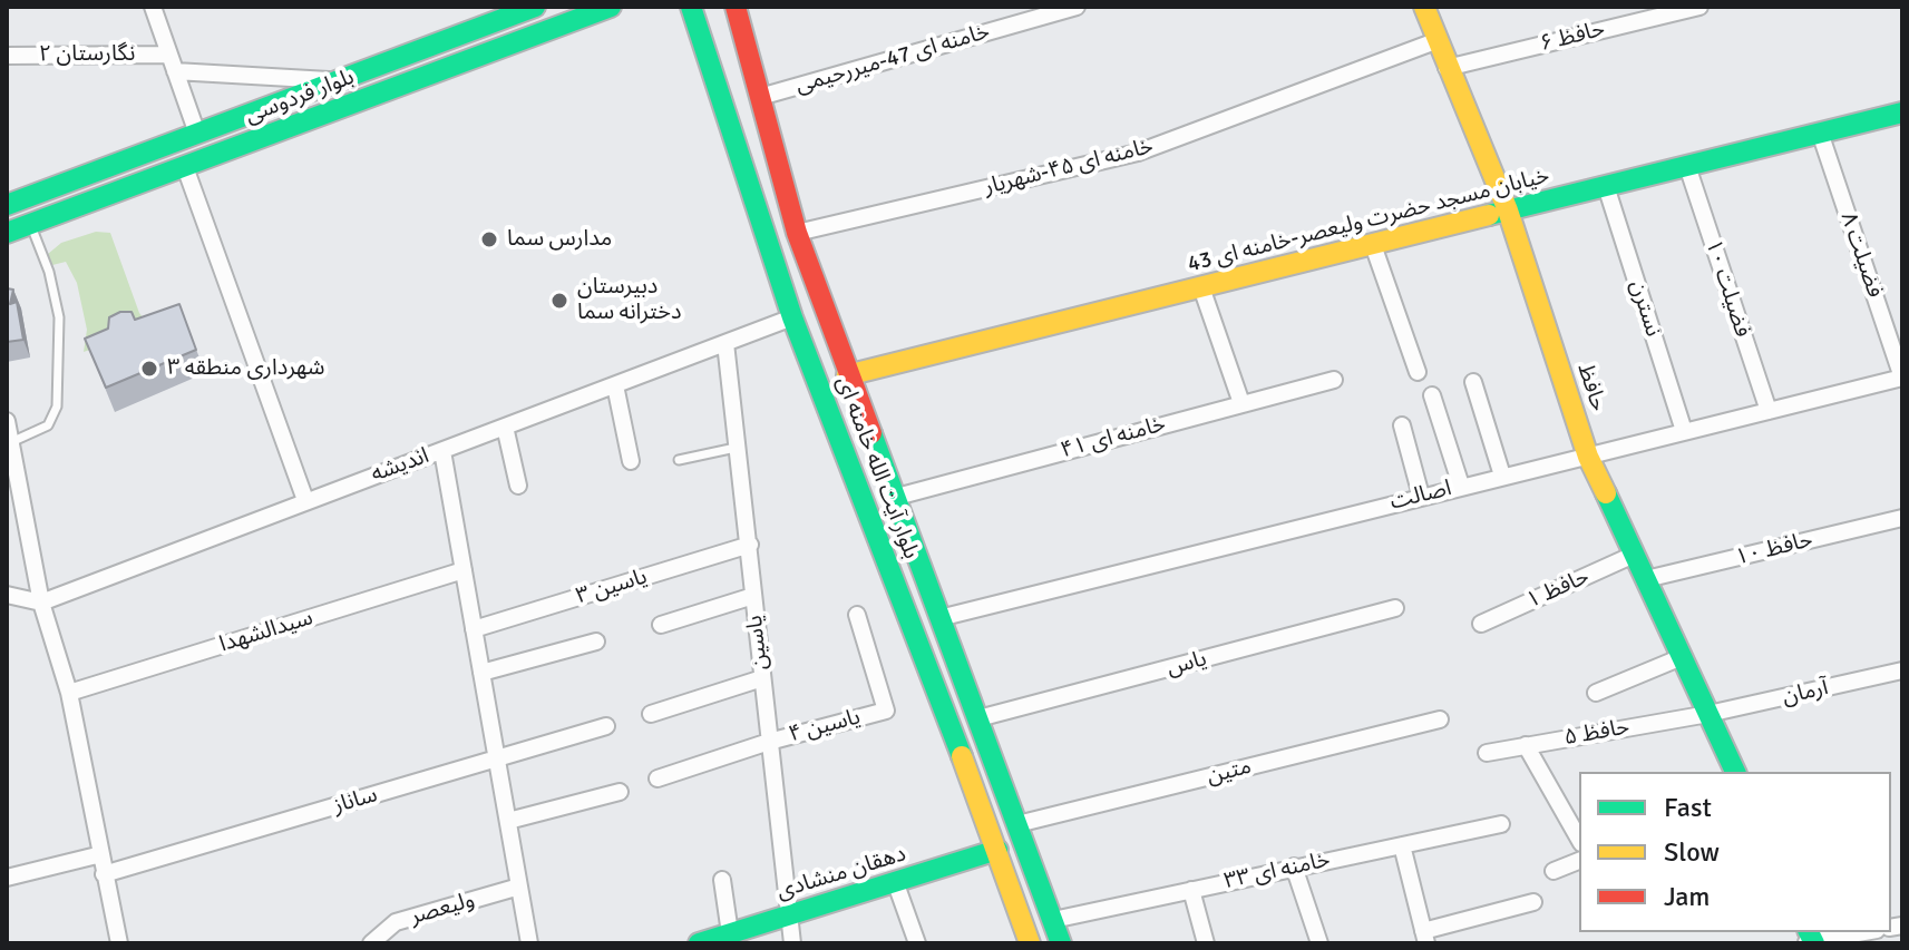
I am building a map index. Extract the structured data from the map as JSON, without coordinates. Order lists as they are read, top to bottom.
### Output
{
  "streets": {
    "main road": [
      "بلوار فردوسی",
      "خیابان مسجد حضرت ولیعصر-خامنه ای 43",
      "حافظ",
      "بلوار آیت الله خامنه ای",
      "دهقان منشادی"
    ],
    "street": [
      "حافظ ۶",
      "نگارستان ۲",
      "خامنه ای 47-میررحیمی",
      "خامنه ای ۴۵-شهریار",
      "فضیلت ۸",
      "فضیلت ۱۰",
      "نسترن",
      "خامنه ای ۴۱",
      "اندیشه",
      "اصالت",
      "حافظ ۱۰",
      "یاسین ۳",
      "حافظ ۱",
      "سیدالشهدا",
      "یاسین",
      "یاس",
      "آرمان",
      "یاسین ۴",
      "حافظ ۵",
      "متین",
      "ساناز",
      "خامنه ای ۳۳",
      "ولیعصر"
    ]
  },
  "crossings": [
    ["حافظ ۶", "حافظ"],
    ["خامنه ای 47-میررحیمی", "بلوار آیت الله خامنه ای"],
    ["خامنه ای ۴۵-شهریار", "حافظ"],
    ["خامنه ای ۴۵-شهریار", "بلوار آیت الله خامنه ای"],
    ["خیابان مسجد حضرت ولیعصر-خامنه ای 43", "فضیلت ۸"],
    ["خیابان مسجد حضرت ولیعصر-خامنه ای 43", "فضیلت ۱۰"],
    ["خیابان مسجد حضرت ولیعصر-خامنه ای 43", "نسترن"],
    ["خیابان مسجد حضرت ولیعصر-خامنه ای 43", "حافظ"],
    ["خیابان مسجد حضرت ولیعصر-خامنه ای 43", "بلوار آیت الله خامنه ای"],
    ["فضیلت ۸", "اصالت"],
    ["فضیلت ۱۰", "اصالت"],
    ["نسترن", "اصالت"],
    ["حافظ", "اصالت"],
    ["حافظ", "حافظ ۱۰"],
    ["حافظ", "حافظ ۱"],
    ["حافظ", "آرمان"],
    ["حافظ", "حافظ ۵"],
    ["خامنه ای ۴۱", "بلوار آیت الله خامنه ای"],
    ["اندیشه", "بلوار آیت الله خامنه ای"],
    ["اندیشه", "یاسین"],
    ["بلوار آیت الله خامنه ای", "اصالت"],
    ["بلوار آیت الله خامنه ای", "یاس"],
    ["بلوار آیت الله خامنه ای", "متین"],
    ["بلوار آیت الله خامنه ای", "خامنه ای ۳۳"],
    ["بلوار آیت الله خامنه ای", "دهقان منشادی"],
    ["یاسین ۳", "یاسین"],
    ["یاسین", "یاسین ۴"],
    ["یاسین", "دهقان منشادی"],
    ["آرمان", "حافظ ۵"]
  ],
  "places": ["مدارس سما", "دبیرستان دخترانه سما", "شهرداری منطقه ۳"],
  "legend": ["Fast", "Slow", "Jam"]
}
